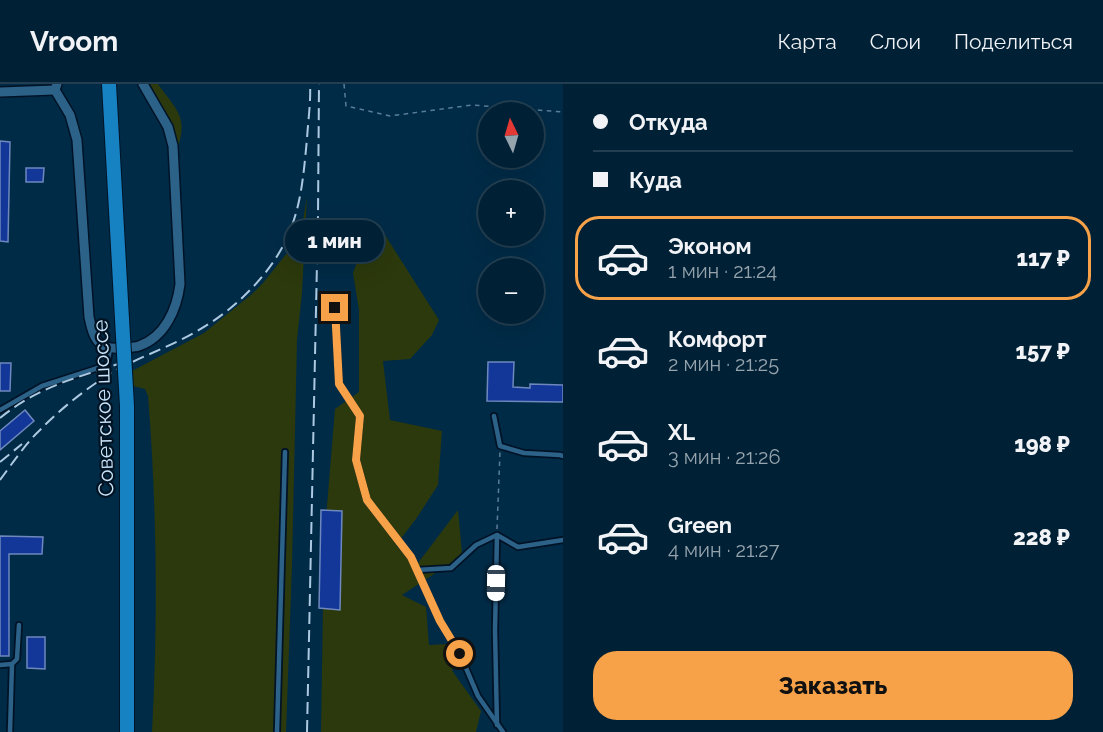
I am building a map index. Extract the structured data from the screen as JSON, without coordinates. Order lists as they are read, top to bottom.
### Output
{
  "streets": {
    "main road": ["Советское шоссе"]
  },
  "north": "top",
  "page": {
    "header": "Vroom",
    "nav": ["Карта", "Слои", "Поделиться"],
    "banner": ["Откуда", "Куда"],
    "map_buttons": ["+", "−"],
    "list": [
      {
        "name": "Эконом",
        "note": "1 мин · 21:24",
        "value": "117 ₽"
      },
      {
        "name": "Комфорт",
        "note": "2 мин · 21:25",
        "value": "157 ₽"
      },
      {
        "name": "XL",
        "note": "3 мин · 21:26",
        "value": "198 ₽"
      },
      {
        "name": "Green",
        "note": "4 мин · 21:27",
        "value": "228 ₽"
      }
    ],
    "bubble": "1 мин",
    "buttons": "Заказать"
  }
}
